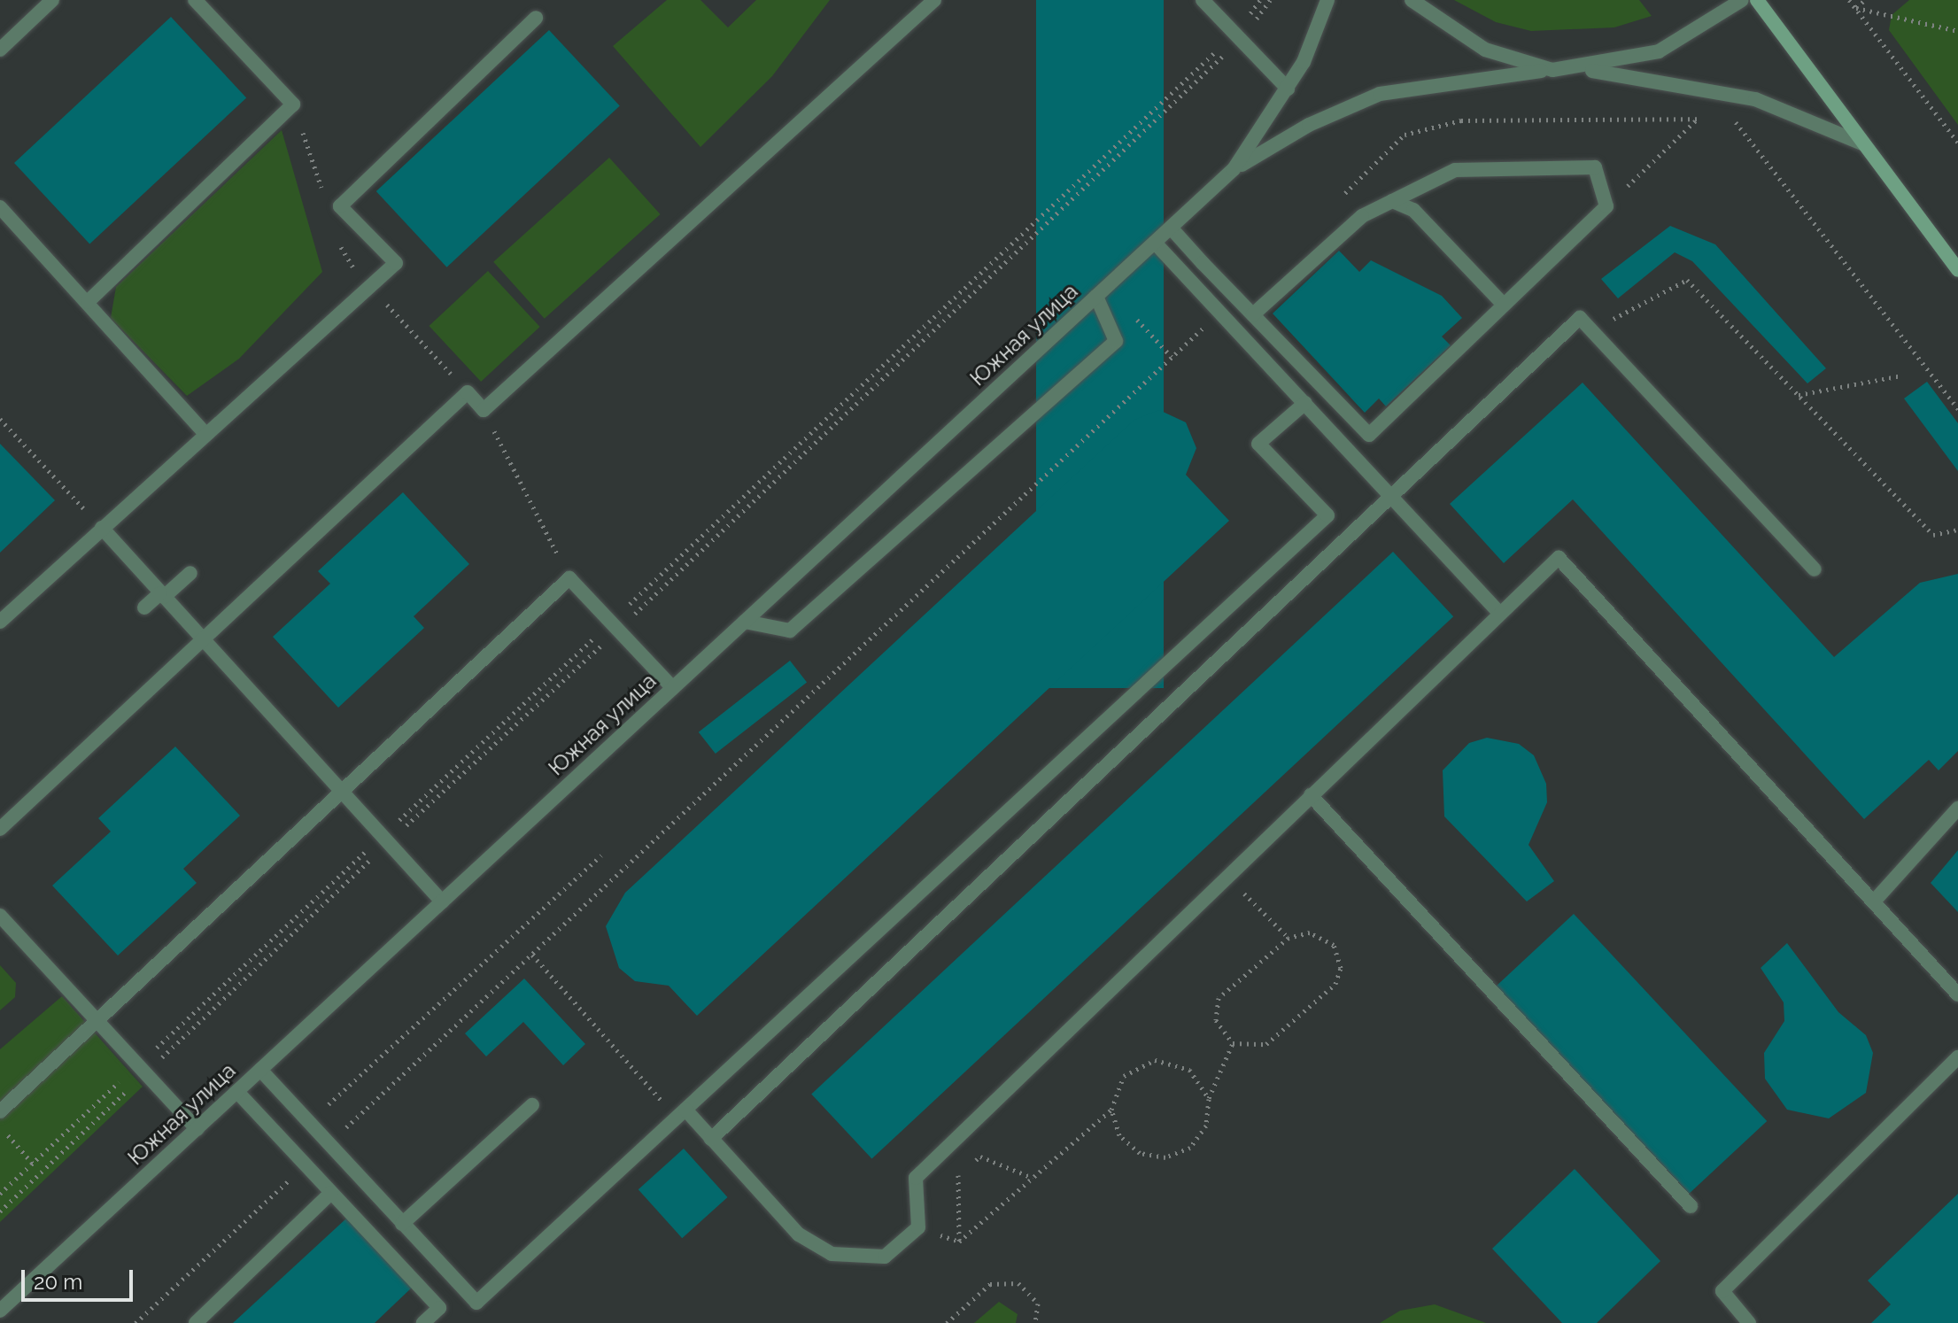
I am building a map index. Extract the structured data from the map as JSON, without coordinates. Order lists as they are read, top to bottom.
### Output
{
  "streets": {
    "street": ["Южная улица"]
  },
  "scale_bar": "20 m"
}
